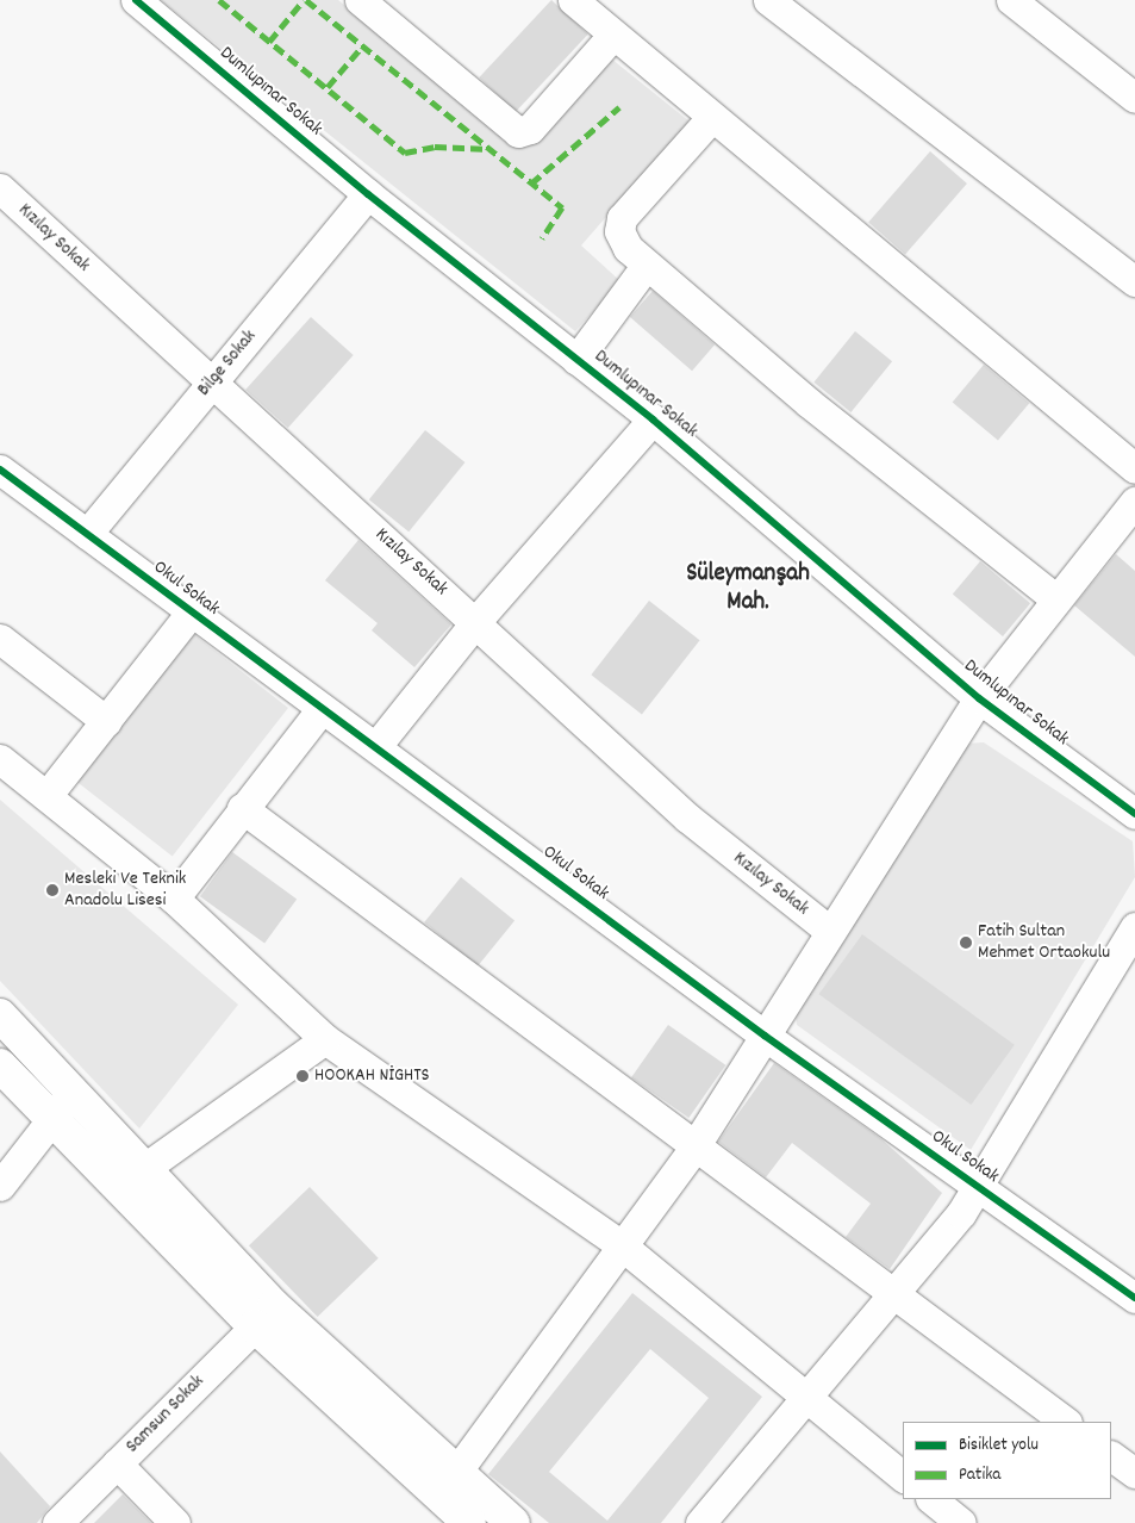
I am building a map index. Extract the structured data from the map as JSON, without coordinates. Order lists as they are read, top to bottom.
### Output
{
  "streets": {
    "street": [
      "Dumlupınar Sokak",
      "Kızılay Sokak",
      "Bilge Sokak",
      "Okul Sokak",
      "Samsun Sokak"
    ]
  },
  "crossings": [
    ["Dumlupınar Sokak", "Bilge Sokak"],
    ["Kızılay Sokak", "Bilge Sokak"],
    ["Bilge Sokak", "Okul Sokak"]
  ],
  "districts": ["Süleymanşah Mah."],
  "places": ["Mesleki Ve Teknik Anadolu Lisesi", "Fatih Sultan Mehmet Ortaokulu", "HOOKAH NİGHTS"],
  "legend": ["Bisiklet yolu", "Patika"]
}
